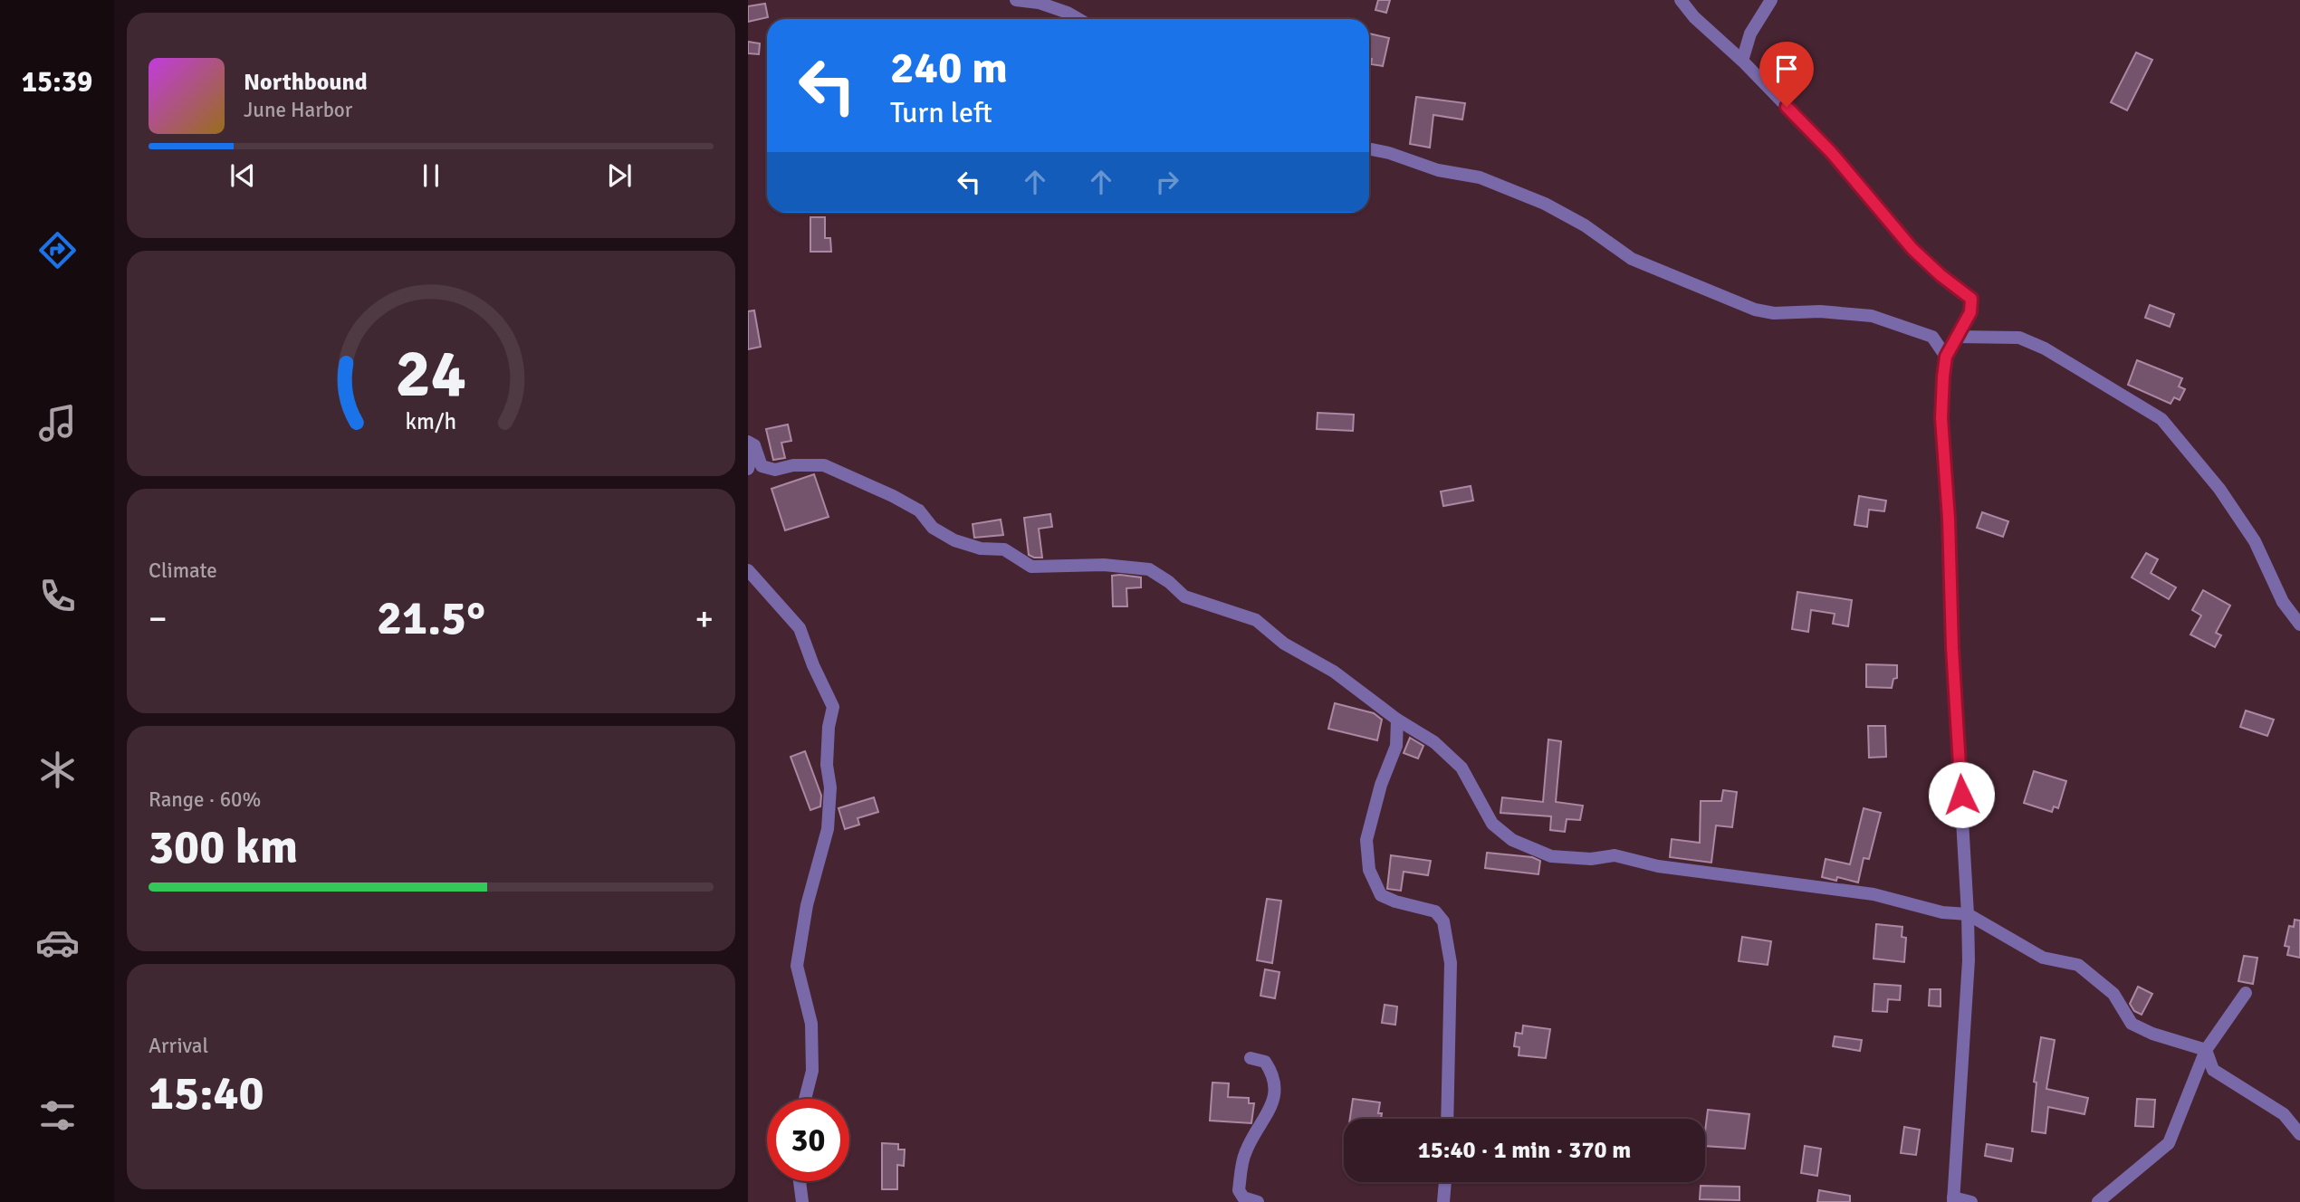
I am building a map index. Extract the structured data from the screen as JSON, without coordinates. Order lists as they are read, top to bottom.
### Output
{
  "page": {
    "tabs": "15:39",
    "turn": ["240 m", "Turn left"],
    "song": ["Northbound", "June Harbor"],
    "tile": [
      "Climate",
      ["Range · 60%", "300 km"],
      ["Arrival", "15:40"]
    ],
    "heat": ["−", "21.5°", "+"],
    "limit": "30",
    "trip": "15:40 · 1 min · 370 m",
    "gauge": ["24", "km/h"]
  }
}
